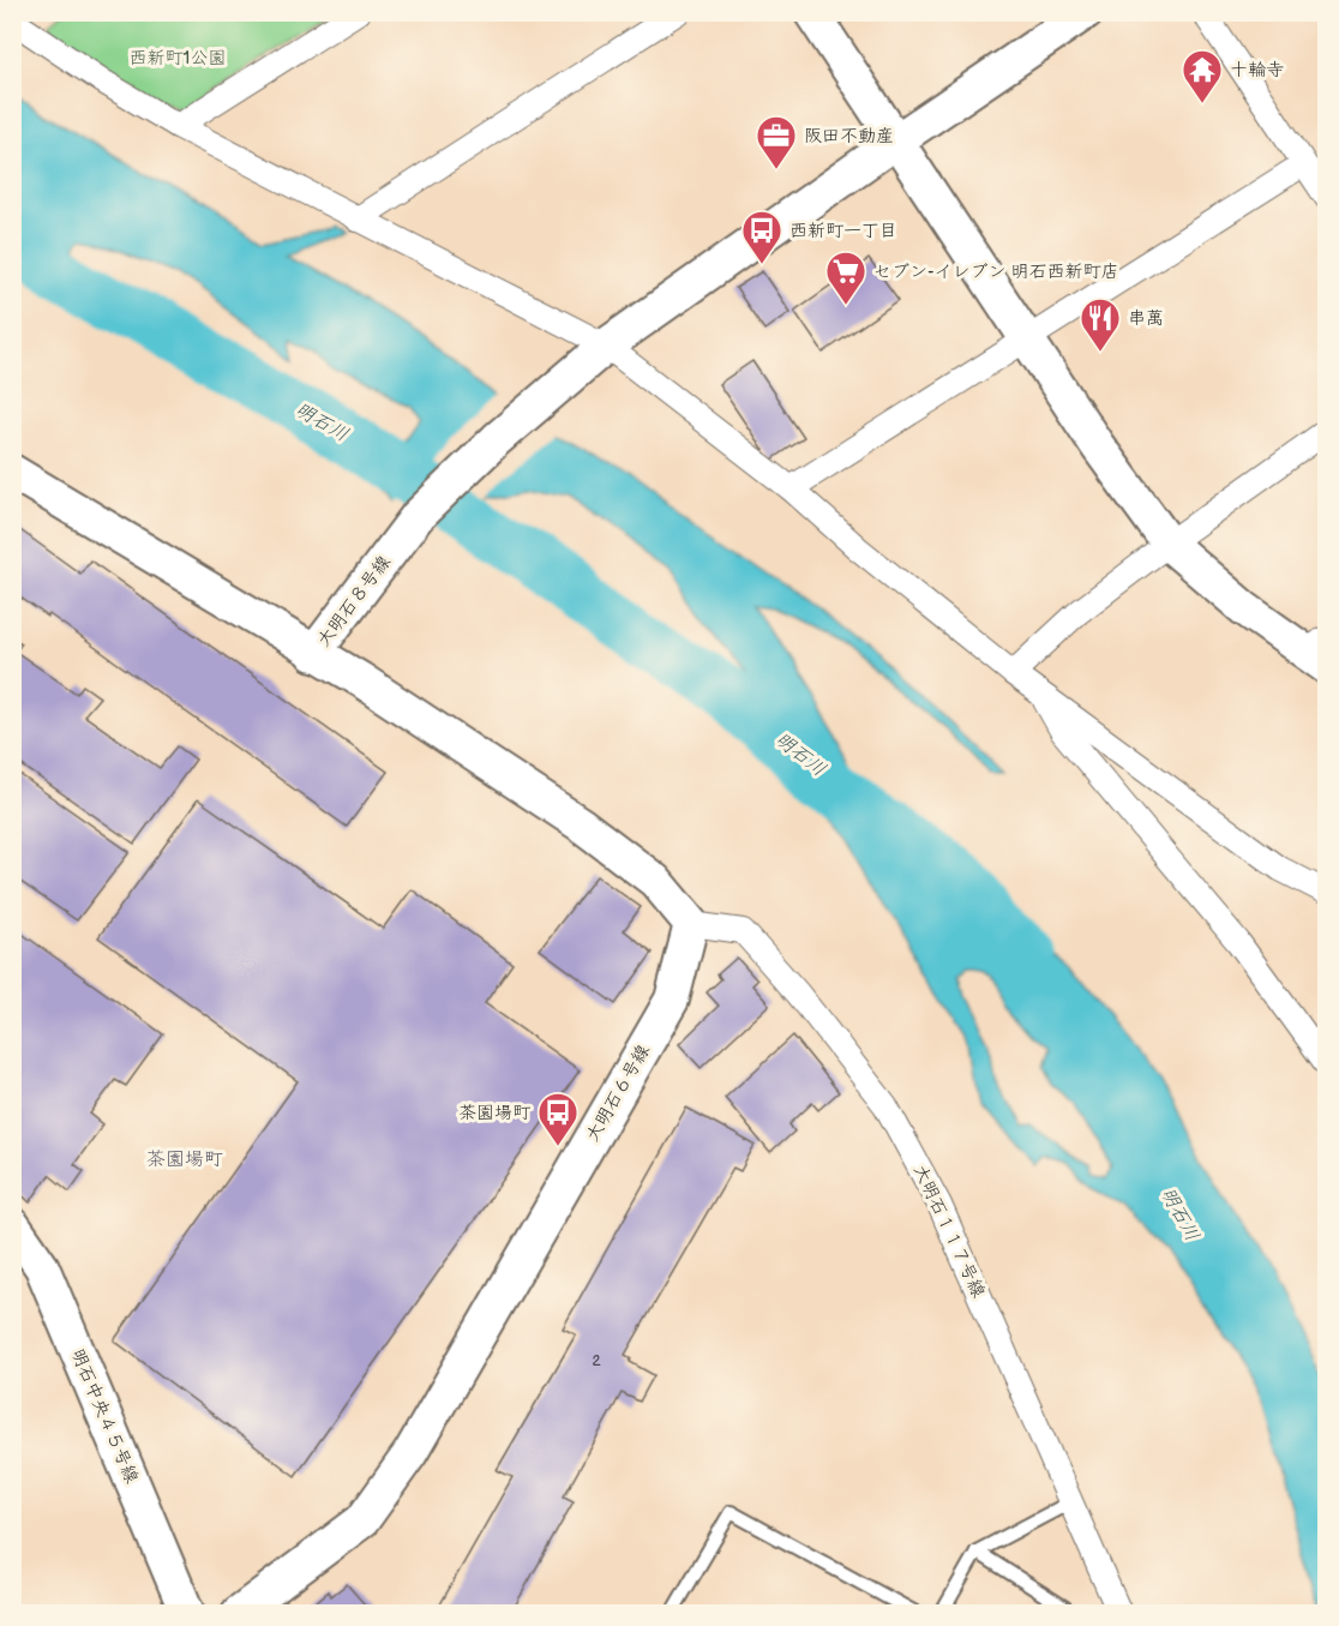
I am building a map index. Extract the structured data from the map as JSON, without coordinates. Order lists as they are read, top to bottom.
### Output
{
  "streets": {
    "street": [
      "大明石８号線",
      "大明石６号線",
      "大明石１１７号線",
      "明石中央４５号線"
    ]
  },
  "crossings": [
    ["大明石６号線", "大明石１１７号線"]
  ],
  "districts": ["茶園場町"],
  "water": ["明石川"],
  "parks": ["西新町1公園"],
  "places": {
    "temple": ["十輪寺"],
    "office": ["阪田不動産"],
    "bus stop": ["西新町一丁目", "茶園場町"],
    "supermarket": ["セブン-イレブン 明石西新町店"],
    "restaurant": ["串萬"]
  },
  "house_numbers": ["2"]
}
